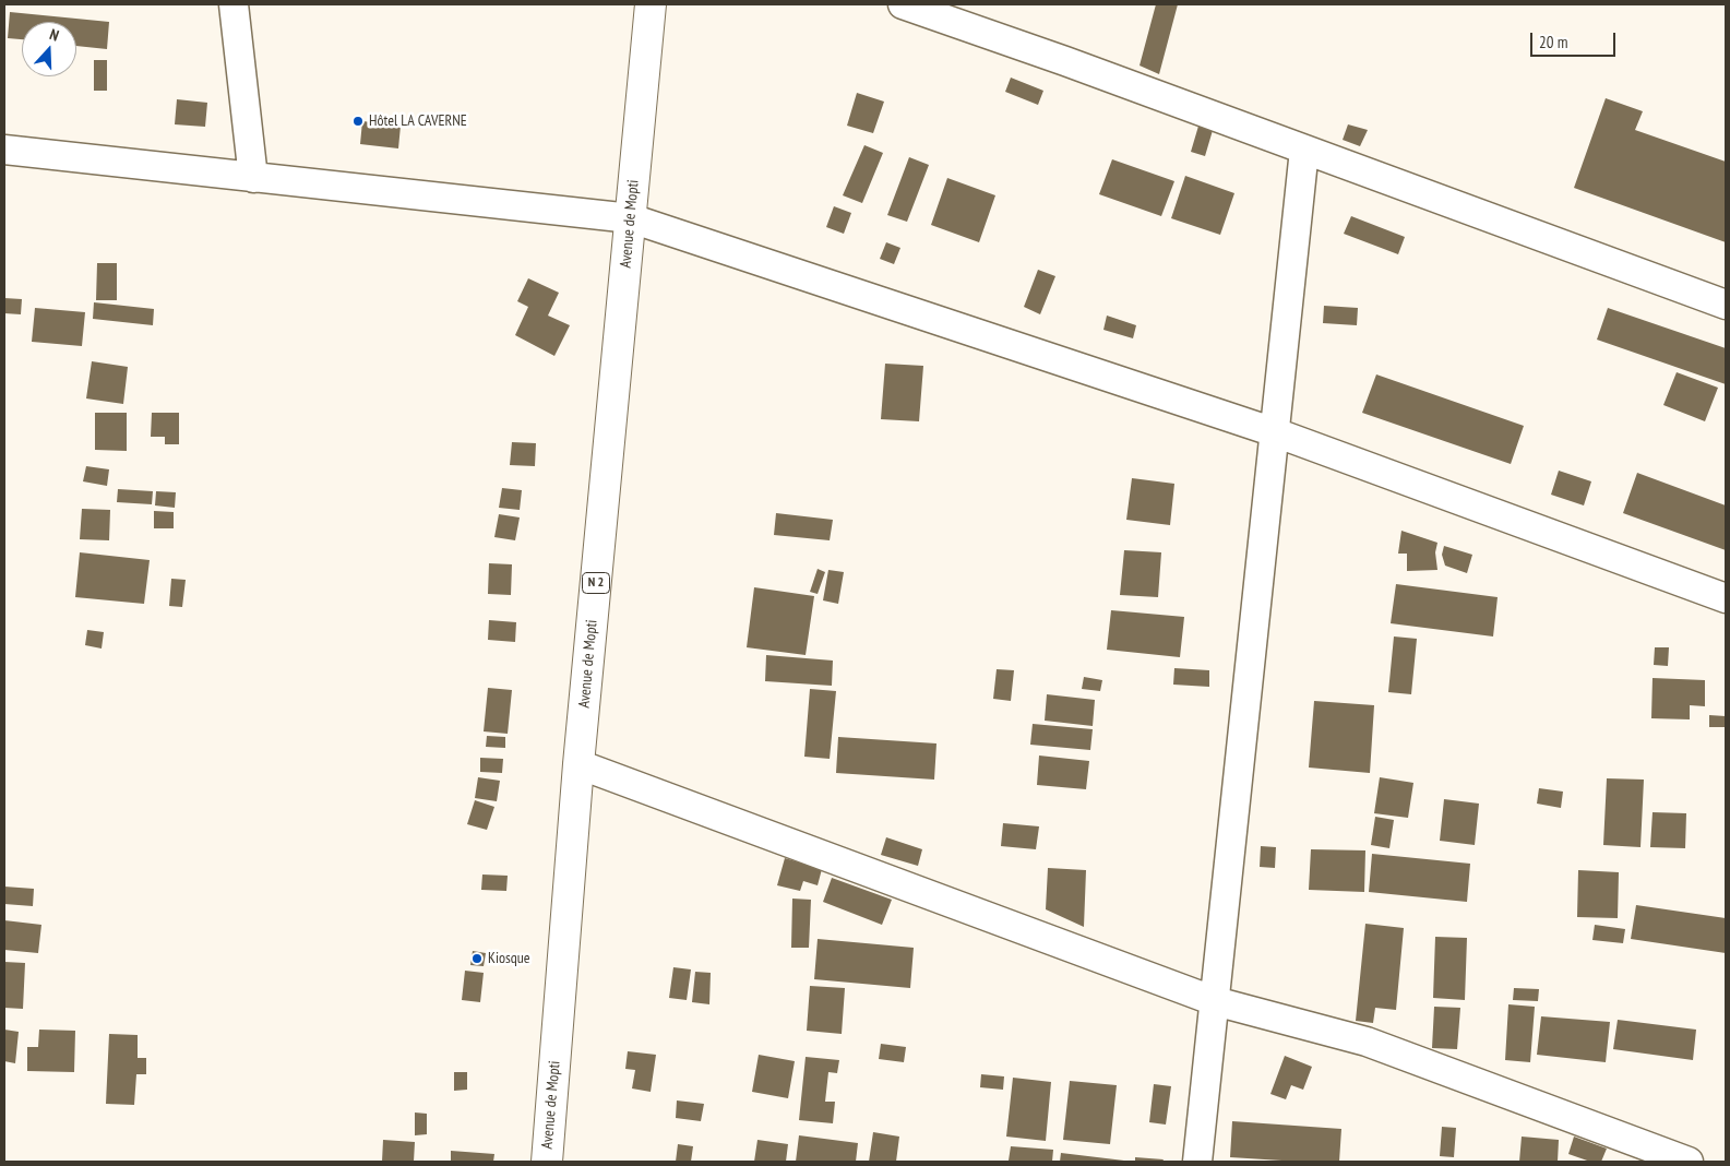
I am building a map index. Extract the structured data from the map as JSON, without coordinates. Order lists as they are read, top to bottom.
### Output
{
  "streets": {
    "main road": ["Avenue de Mopti", "N 2"]
  },
  "places": ["Hôtel LA CAVERNE", "Kiosque"],
  "scale_bar": "20 m",
  "north": "top"
}
